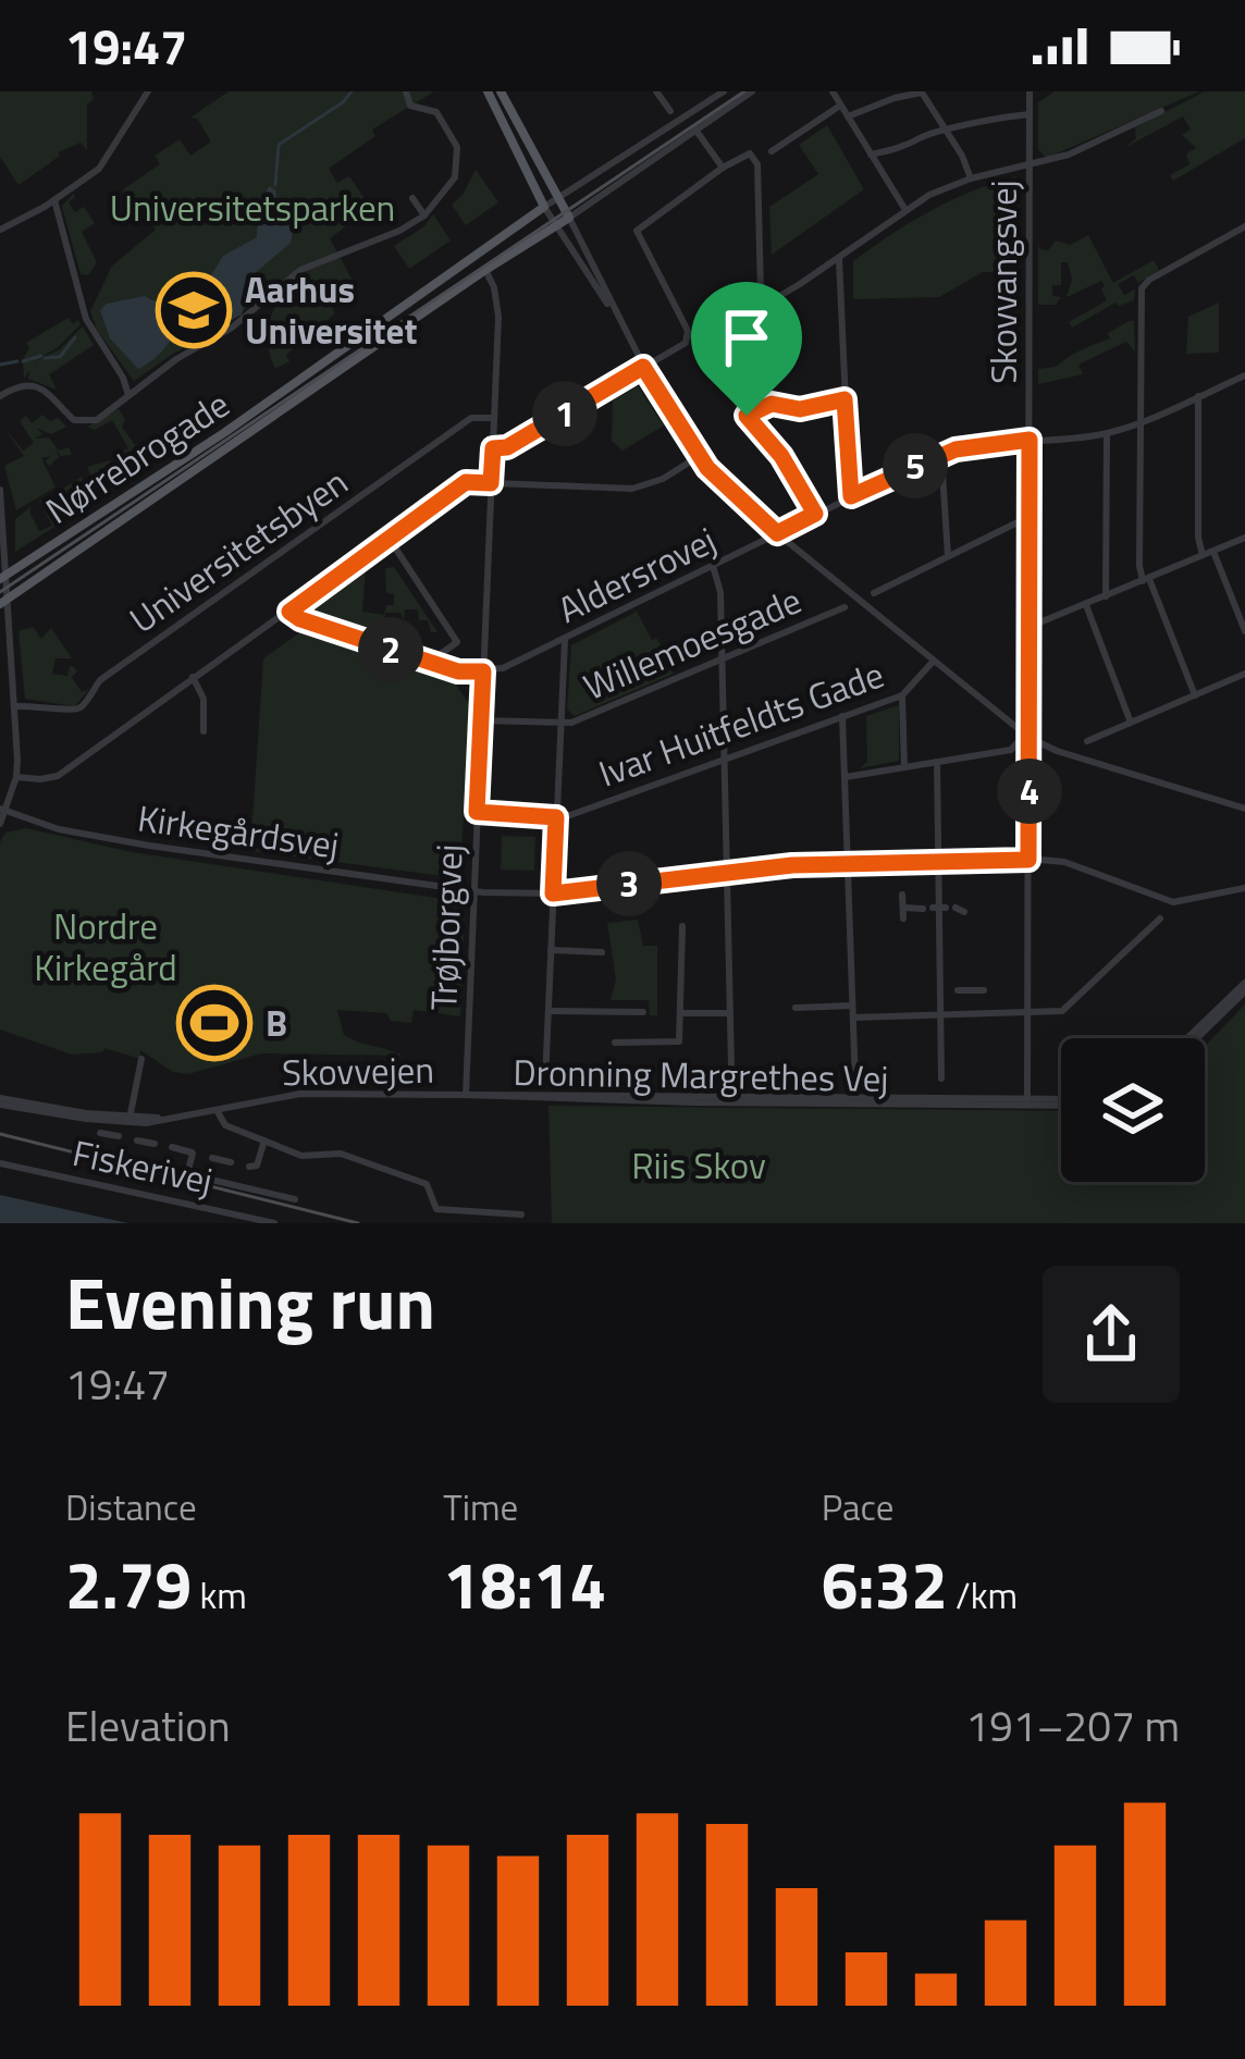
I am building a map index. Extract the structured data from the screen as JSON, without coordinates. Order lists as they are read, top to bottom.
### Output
{
  "streets": {
    "main road": ["Nørrebrogade"],
    "street": [
      "Skovvangsvej",
      "Universitetsbyen",
      "Aldersrovej",
      "Willemoesgade",
      "Ivar Huitfeldts Gade",
      "Kirkegårdsvej",
      "Trøjborgvej",
      "Skovvejen",
      "Dronning Margrethes Vej",
      "Fiskerivej"
    ]
  },
  "crossings": [
    ["Skovvangsvej", "Aldersrovej"],
    ["Skovvangsvej", "Kirkegårdsvej"],
    ["Skovvangsvej", "Dronning Margrethes Vej"],
    ["Nørrebrogade", "Trøjborgvej"],
    ["Universitetsbyen", "Trøjborgvej"],
    ["Aldersrovej", "Trøjborgvej"],
    ["Willemoesgade", "Trøjborgvej"],
    ["Ivar Huitfeldts Gade", "Trøjborgvej"],
    ["Kirkegårdsvej", "Trøjborgvej"],
    ["Trøjborgvej", "Skovvejen"],
    ["Trøjborgvej", "Dronning Margrethes Vej"],
    ["Skovvejen", "Dronning Margrethes Vej"]
  ],
  "parks": ["Universitetsparken", "Nordre Kirkegård", "Riis Skov"],
  "places": {
    "school or university": ["Aarhus Universitet"],
    "sports": ["B"]
  },
  "page": {
    "status": "19:47",
    "pins": [
      "1",
      "5",
      "2",
      "4",
      "3"
    ],
    "heading": ["Evening run", "19:47"],
    "stats": [
      ["Distance", "2.79 km"],
      ["Time", "18:14"],
      ["Pace", "6:32 /km"]
    ],
    "chart": ["Elevation", "191–207 m"]
  }
}
